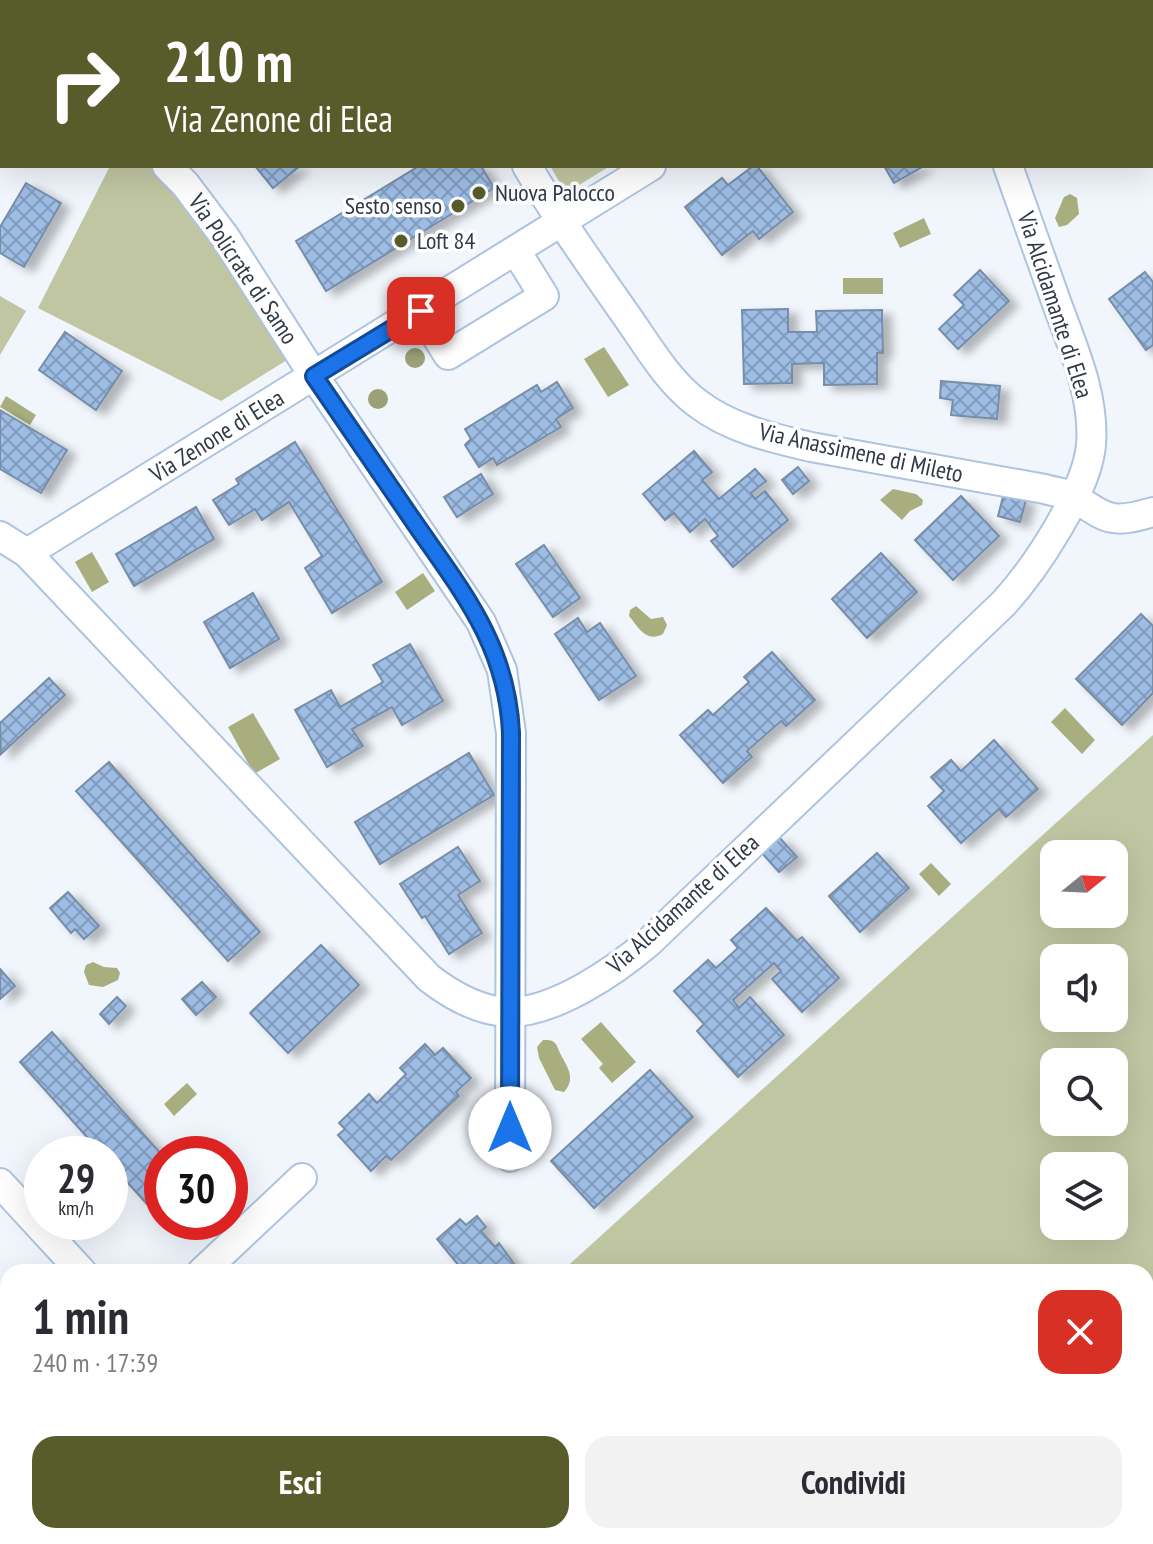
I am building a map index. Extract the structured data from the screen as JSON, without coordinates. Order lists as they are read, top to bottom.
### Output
{
  "streets": {
    "street": [
      "Via Policrate di Samo",
      "Via Alcidamante di Elea",
      "Via Zenone di Elea",
      "Via Anassimene di Mileto"
    ]
  },
  "crossings": [
    ["Via Policrate di Samo", "Via Alcidamante di Elea"],
    ["Via Policrate di Samo", "Via Zenone di Elea"],
    ["Via Alcidamante di Elea", "Via Zenone di Elea"],
    ["Via Alcidamante di Elea", "Via Anassimene di Mileto"],
    ["Via Zenone di Elea", "Via Anassimene di Mileto"]
  ],
  "places": ["Nuova Palocco", "Sesto senso", "Loft 84"],
  "north": "right",
  "page": {
    "turn": ["210 m", "Via Zenone di Elea"],
    "speed": "29 km/h",
    "limit": "30",
    "heading": ["1 min", "240 m · 17:39"],
    "buttons": ["Esci", "Condividi"]
  }
}
